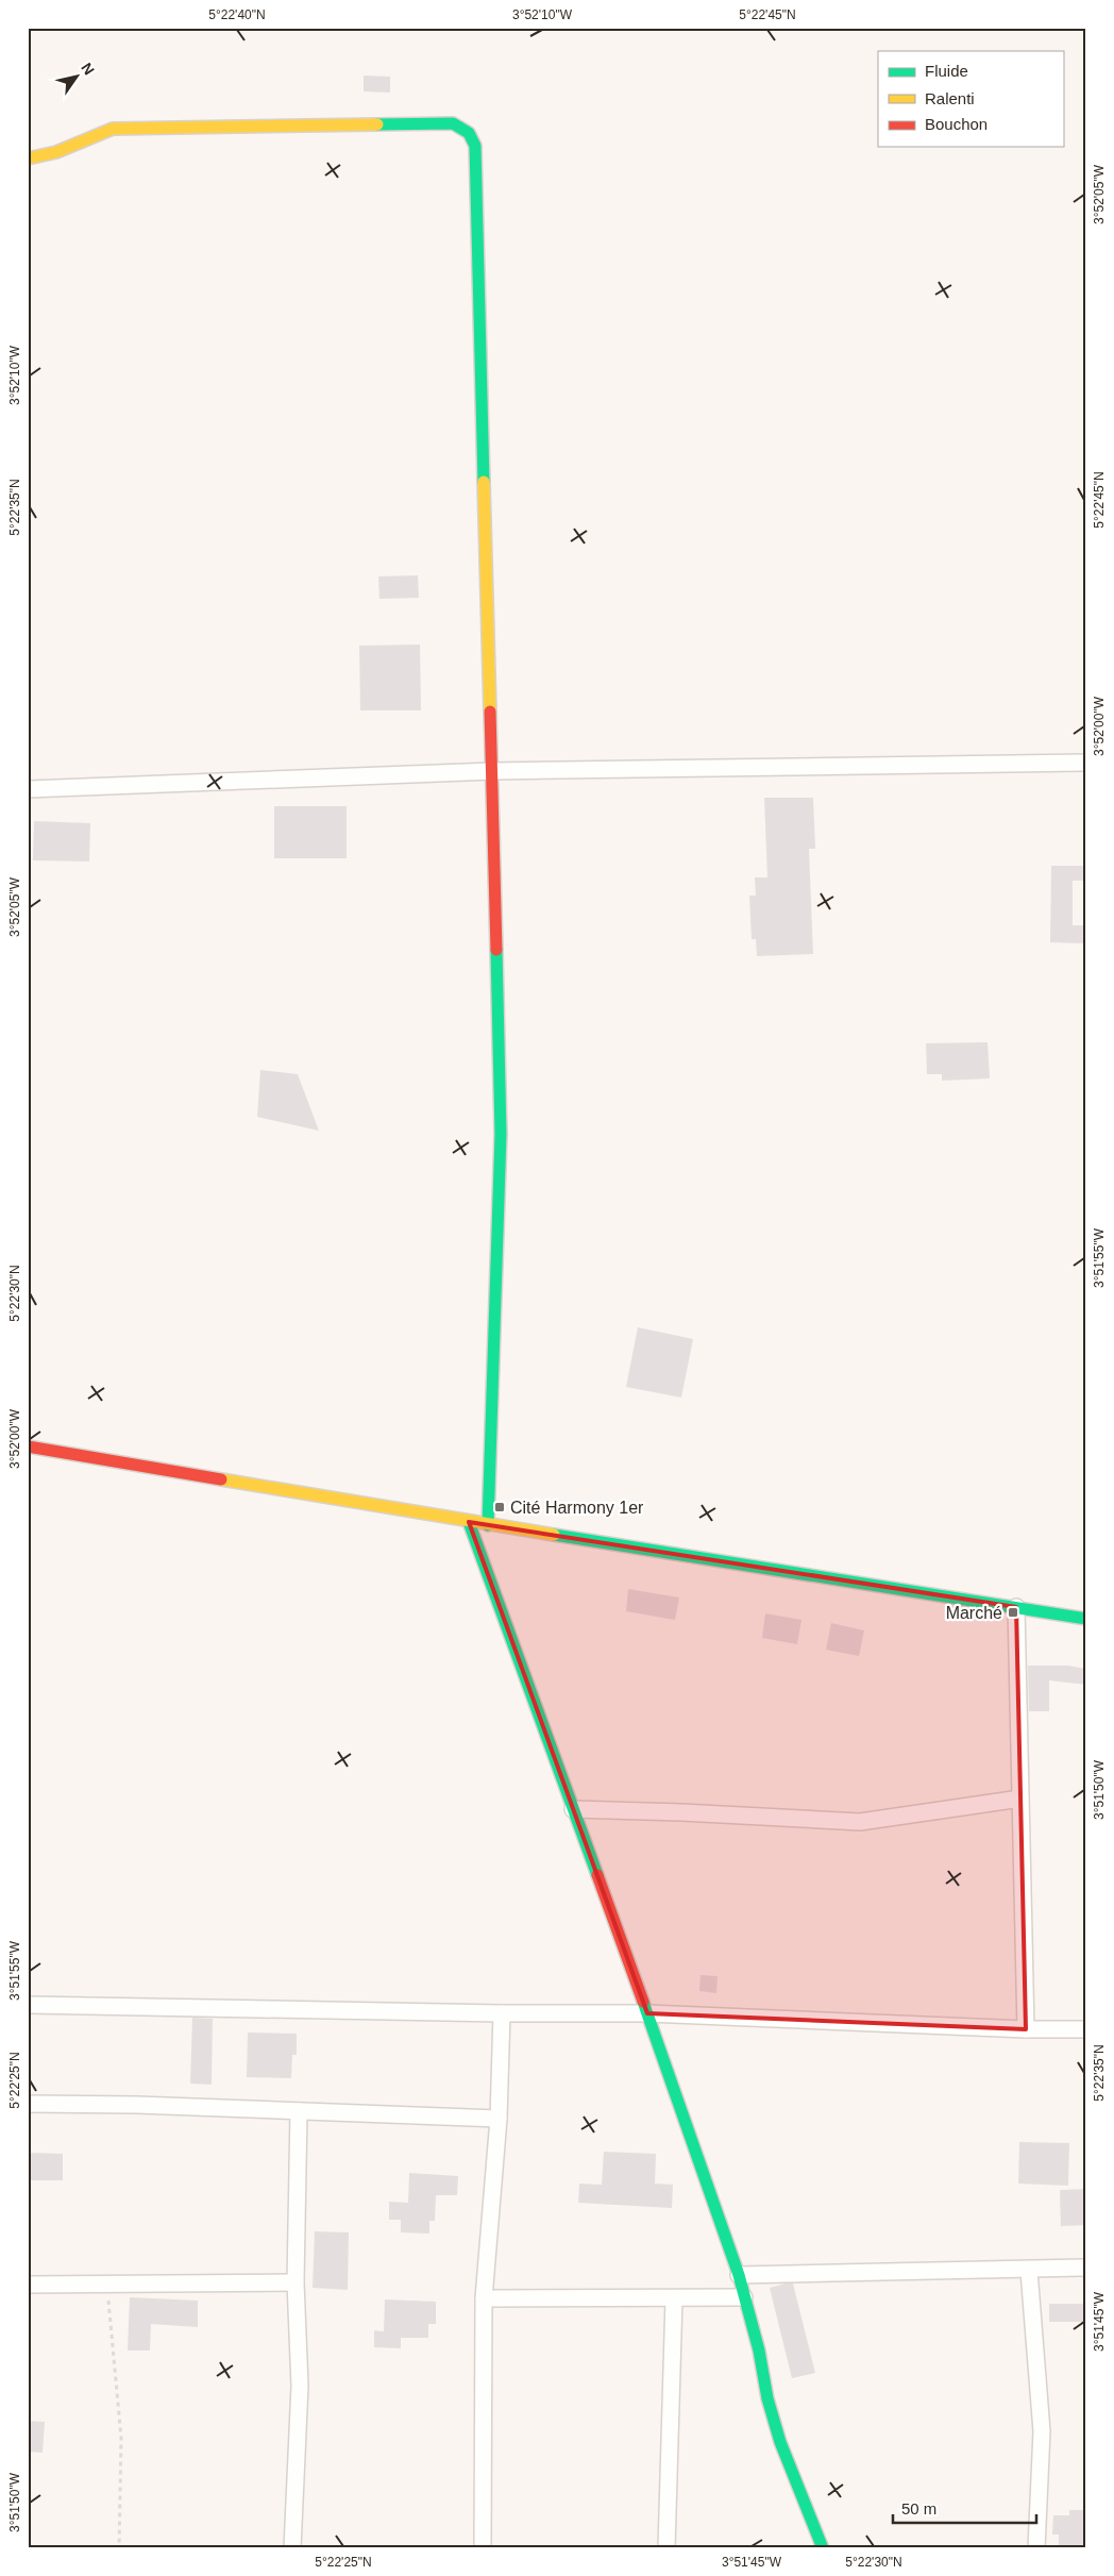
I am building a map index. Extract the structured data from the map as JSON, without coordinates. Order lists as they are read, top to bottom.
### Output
{
  "places": {
    "transit": ["Cité Harmony 1er", "Marché"]
  },
  "legend": ["Fluide", "Ralenti", "Bouchon"],
  "scale_bar": "50 m",
  "north": "top right",
  "coordinates": [
    "5°22'40\"N",
    "3°52'10\"W",
    "5°22'45\"N",
    "3°52'05\"W",
    "5°22'35\"N",
    "3°52'00\"W",
    "3°51'55\"W",
    "5°22'30\"N",
    "3°51'50\"W",
    "5°22'25\"N",
    "3°51'45\"W"
  ]
}
